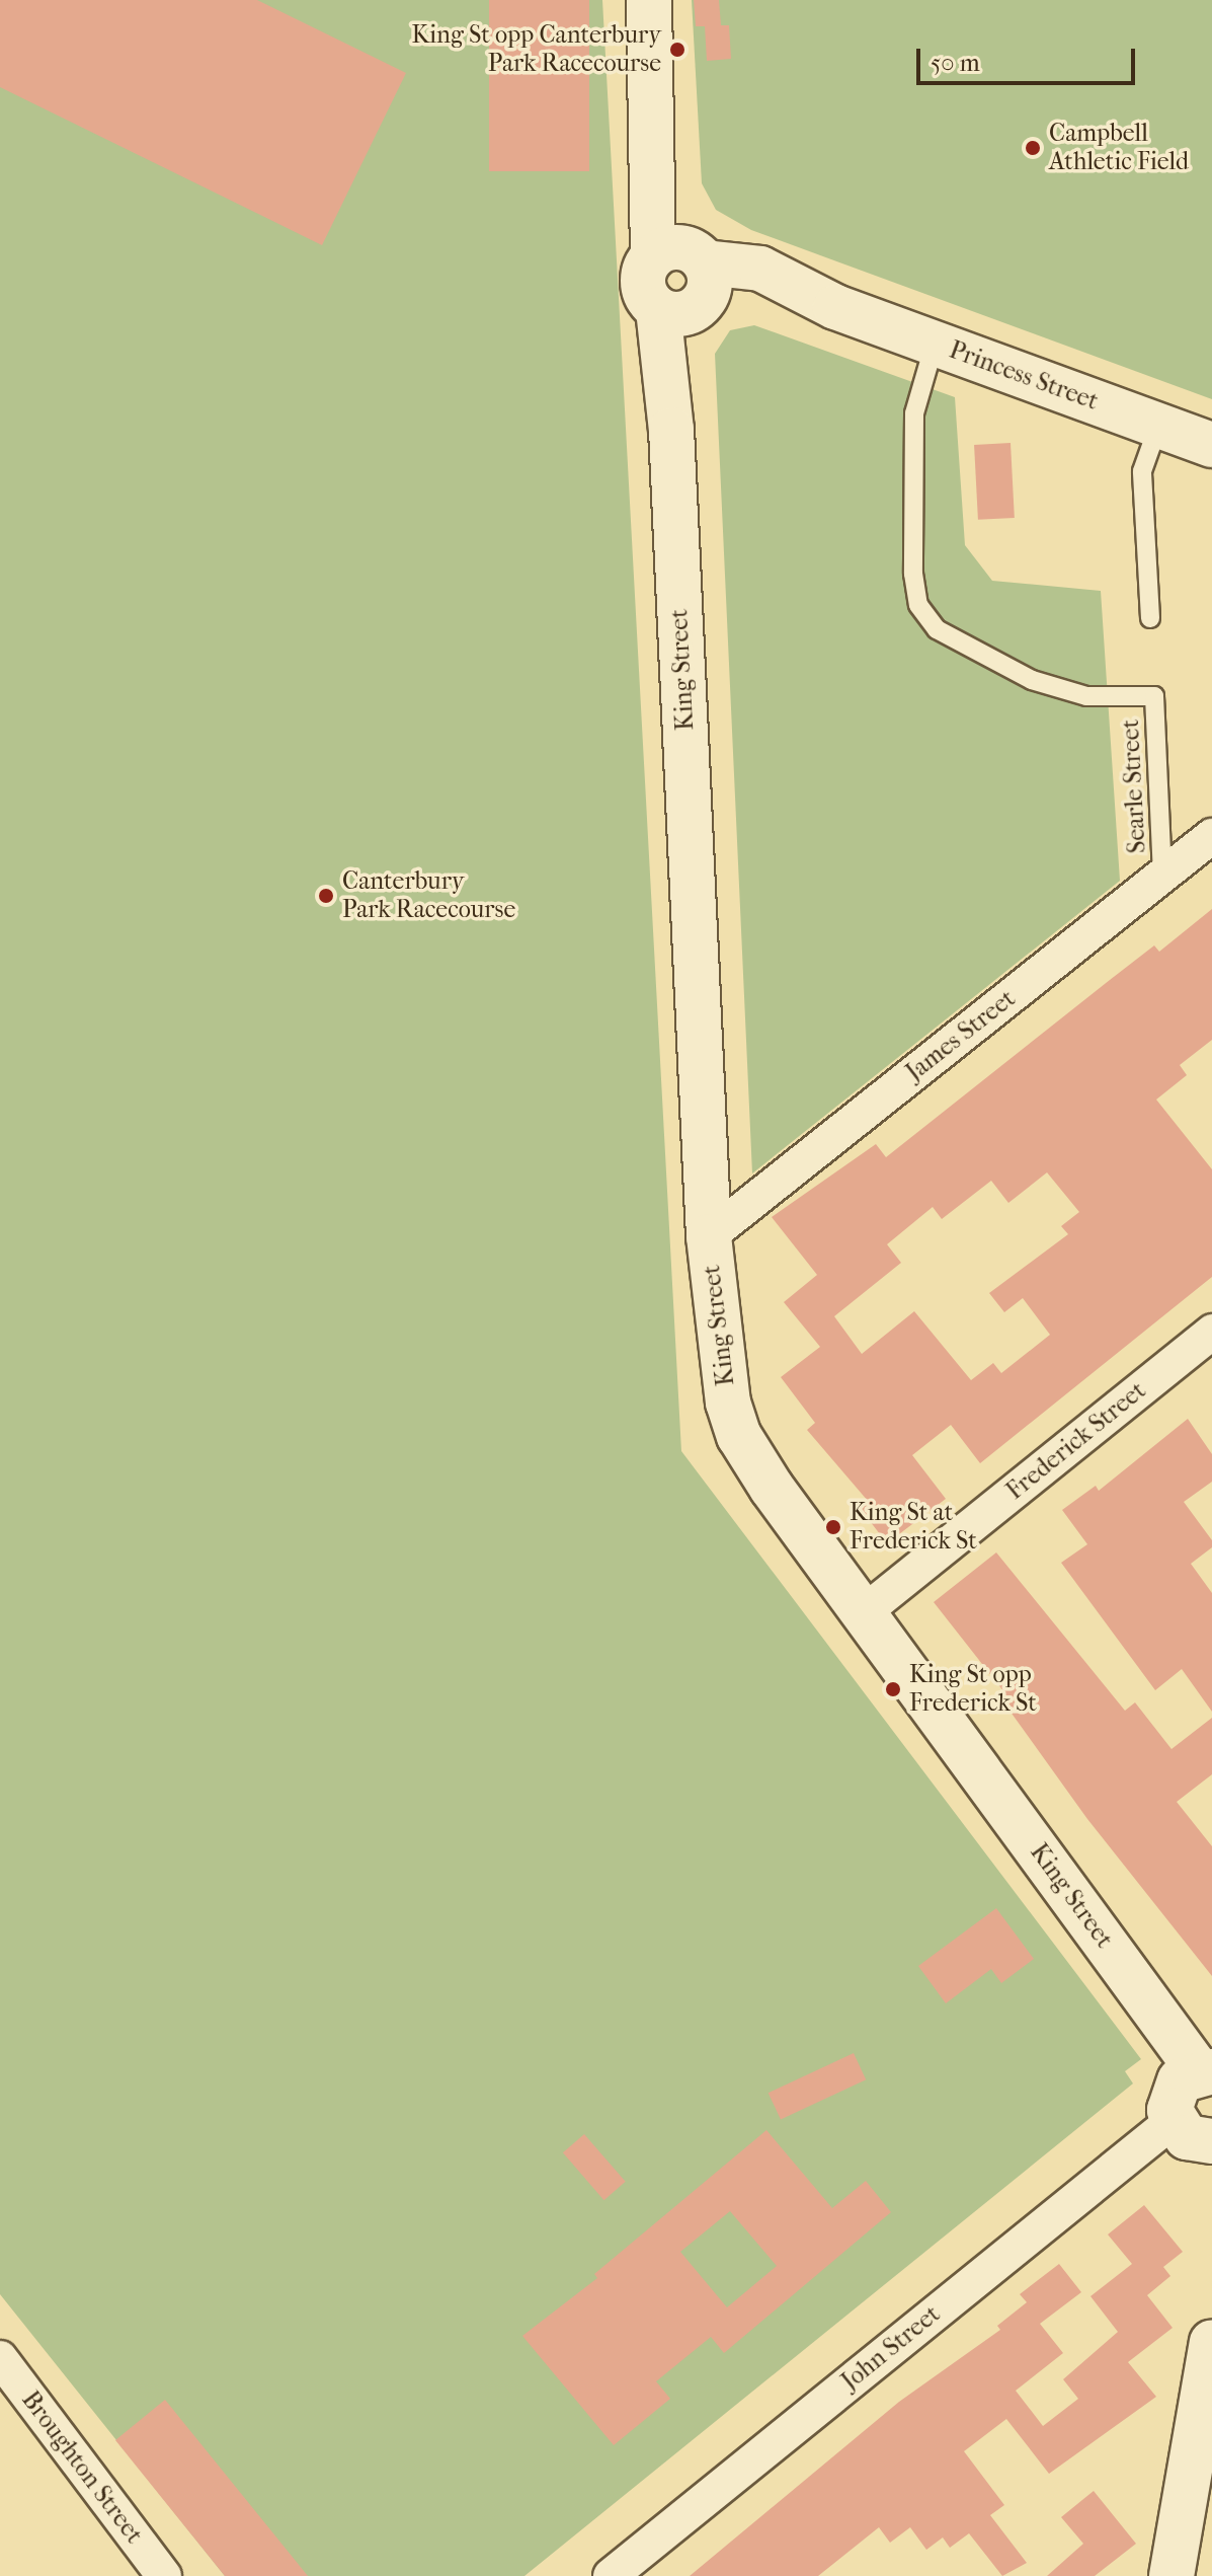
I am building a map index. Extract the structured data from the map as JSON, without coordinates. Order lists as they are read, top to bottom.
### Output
{
  "streets": {
    "main road": ["Princess Street", "King Street"],
    "street": [
      "James Street",
      "Frederick Street",
      "John Street",
      "Broughton Street"
    ],
    "lane": ["Searle Street"]
  },
  "crossings": [
    ["Princess Street", "King Street"],
    ["Princess Street", "Searle Street"],
    ["King Street", "James Street"],
    ["King Street", "Frederick Street"],
    ["Searle Street", "James Street"]
  ],
  "places": [
    "King St opp Canterbury Park Racecourse",
    "Campbell Athletic Field",
    "Canterbury Park Racecourse",
    "King St at Frederick St",
    "King St opp Frederick St"
  ],
  "scale_bar": "50 m"
}
